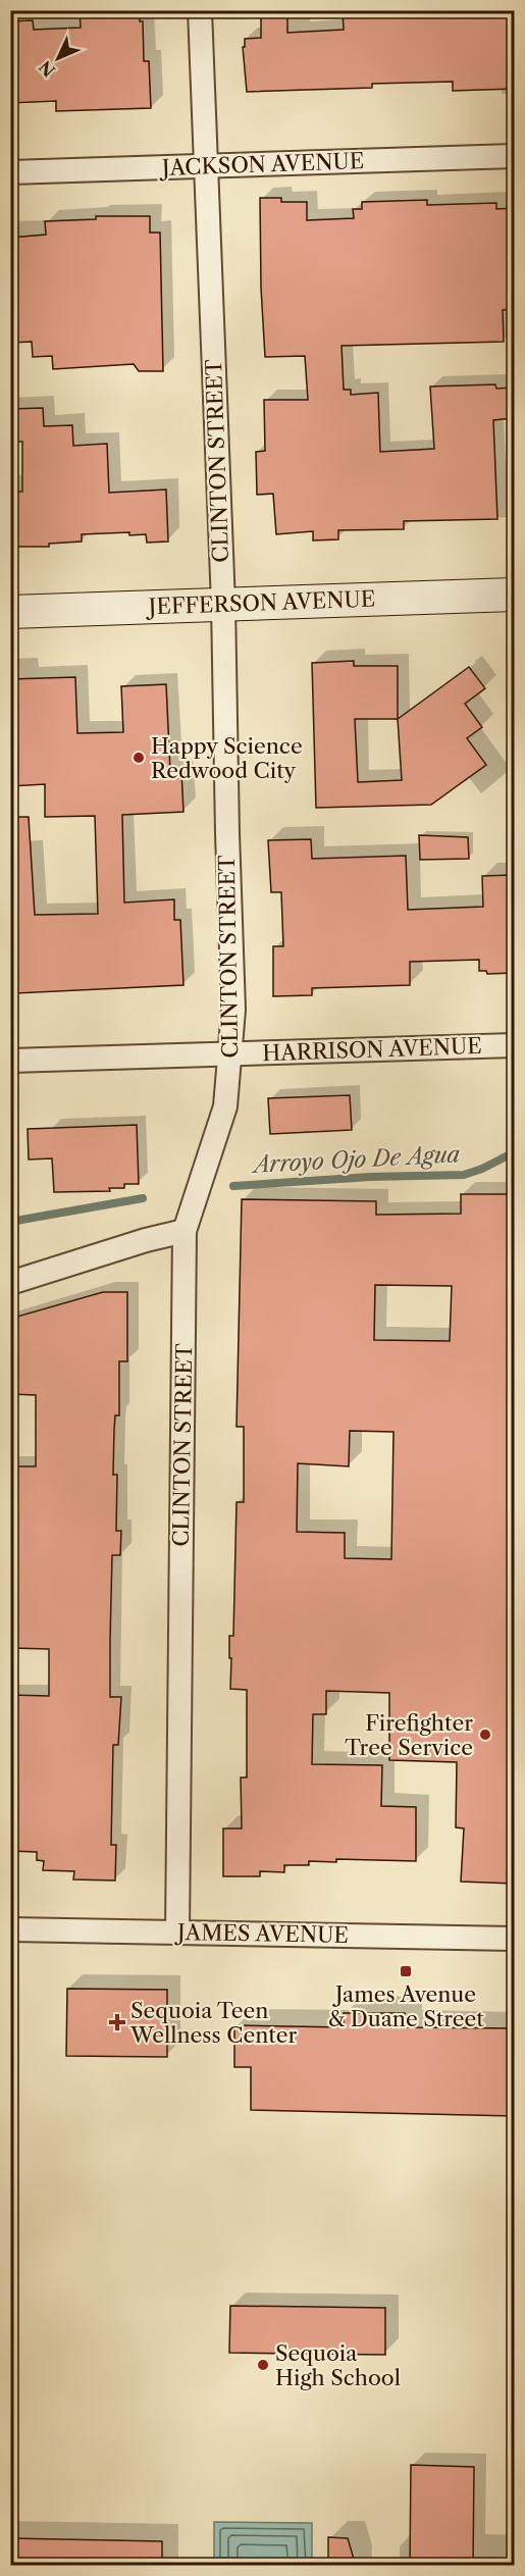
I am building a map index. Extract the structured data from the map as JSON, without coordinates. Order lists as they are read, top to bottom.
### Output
{
  "streets": {
    "main road": ["JEFFERSON AVENUE"],
    "street": [
      "JACKSON AVENUE",
      "CLINTON STREET",
      "HARRISON AVENUE",
      "JAMES AVENUE"
    ]
  },
  "crossings": [
    ["JACKSON AVENUE", "CLINTON STREET"],
    ["CLINTON STREET", "JEFFERSON AVENUE"],
    ["CLINTON STREET", "HARRISON AVENUE"],
    ["CLINTON STREET", "JAMES AVENUE"]
  ],
  "water": ["Arroyo Ojo De Agua"],
  "places": {
    "other": ["Happy Science Redwood City", "Firefighter Tree Service", "Sequoia High School"],
    "transit": ["James Avenue & Duane Street"],
    "health": ["Sequoia Teen Wellness Center"]
  },
  "north": "bottom left"
}
